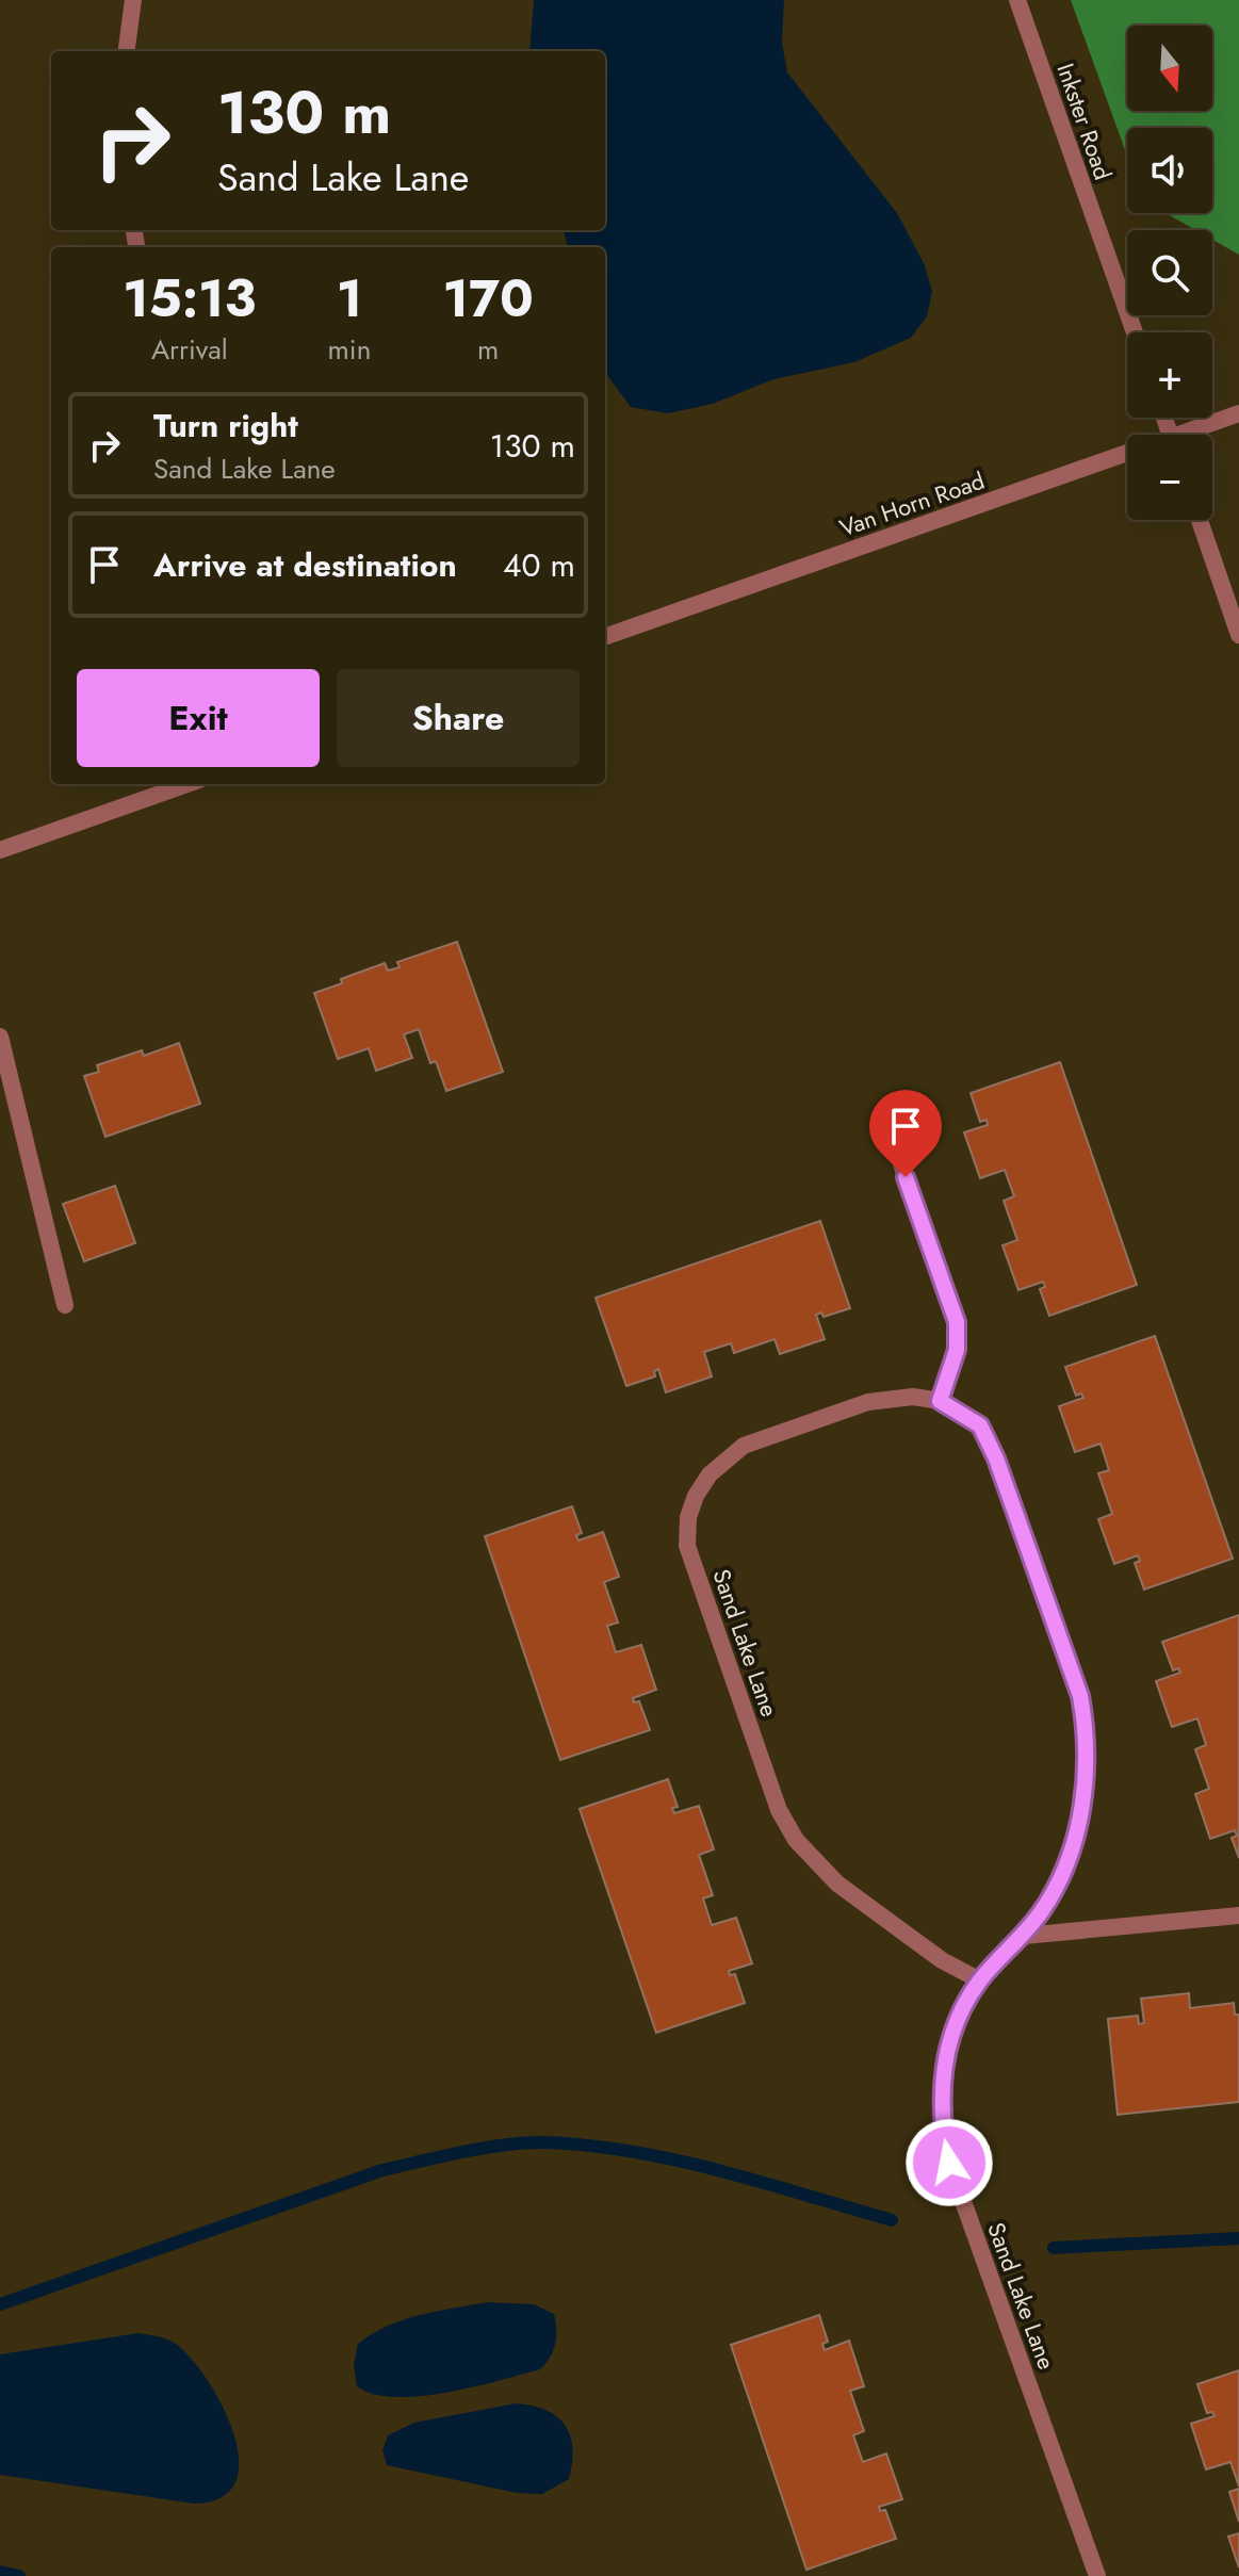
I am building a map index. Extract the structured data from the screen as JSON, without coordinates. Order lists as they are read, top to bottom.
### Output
{
  "streets": {
    "street": ["Inkster Road", "Van Horn Road", "Sand Lake Lane"]
  },
  "north": "bottom",
  "page": {
    "map_buttons": ["+", "−"],
    "turn": ["130 m", "Sand Lake Lane"],
    "eta": [
      "15:13",
      "Arrival",
      "1",
      "min",
      "170",
      "m"
    ],
    "list": [
      {
        "name": "Turn right",
        "note": "Sand Lake Lane",
        "value": "130 m"
      },
      {
        "name": "Arrive at destination",
        "value": "40 m"
      }
    ],
    "buttons": ["Exit", "Share"]
  }
}
